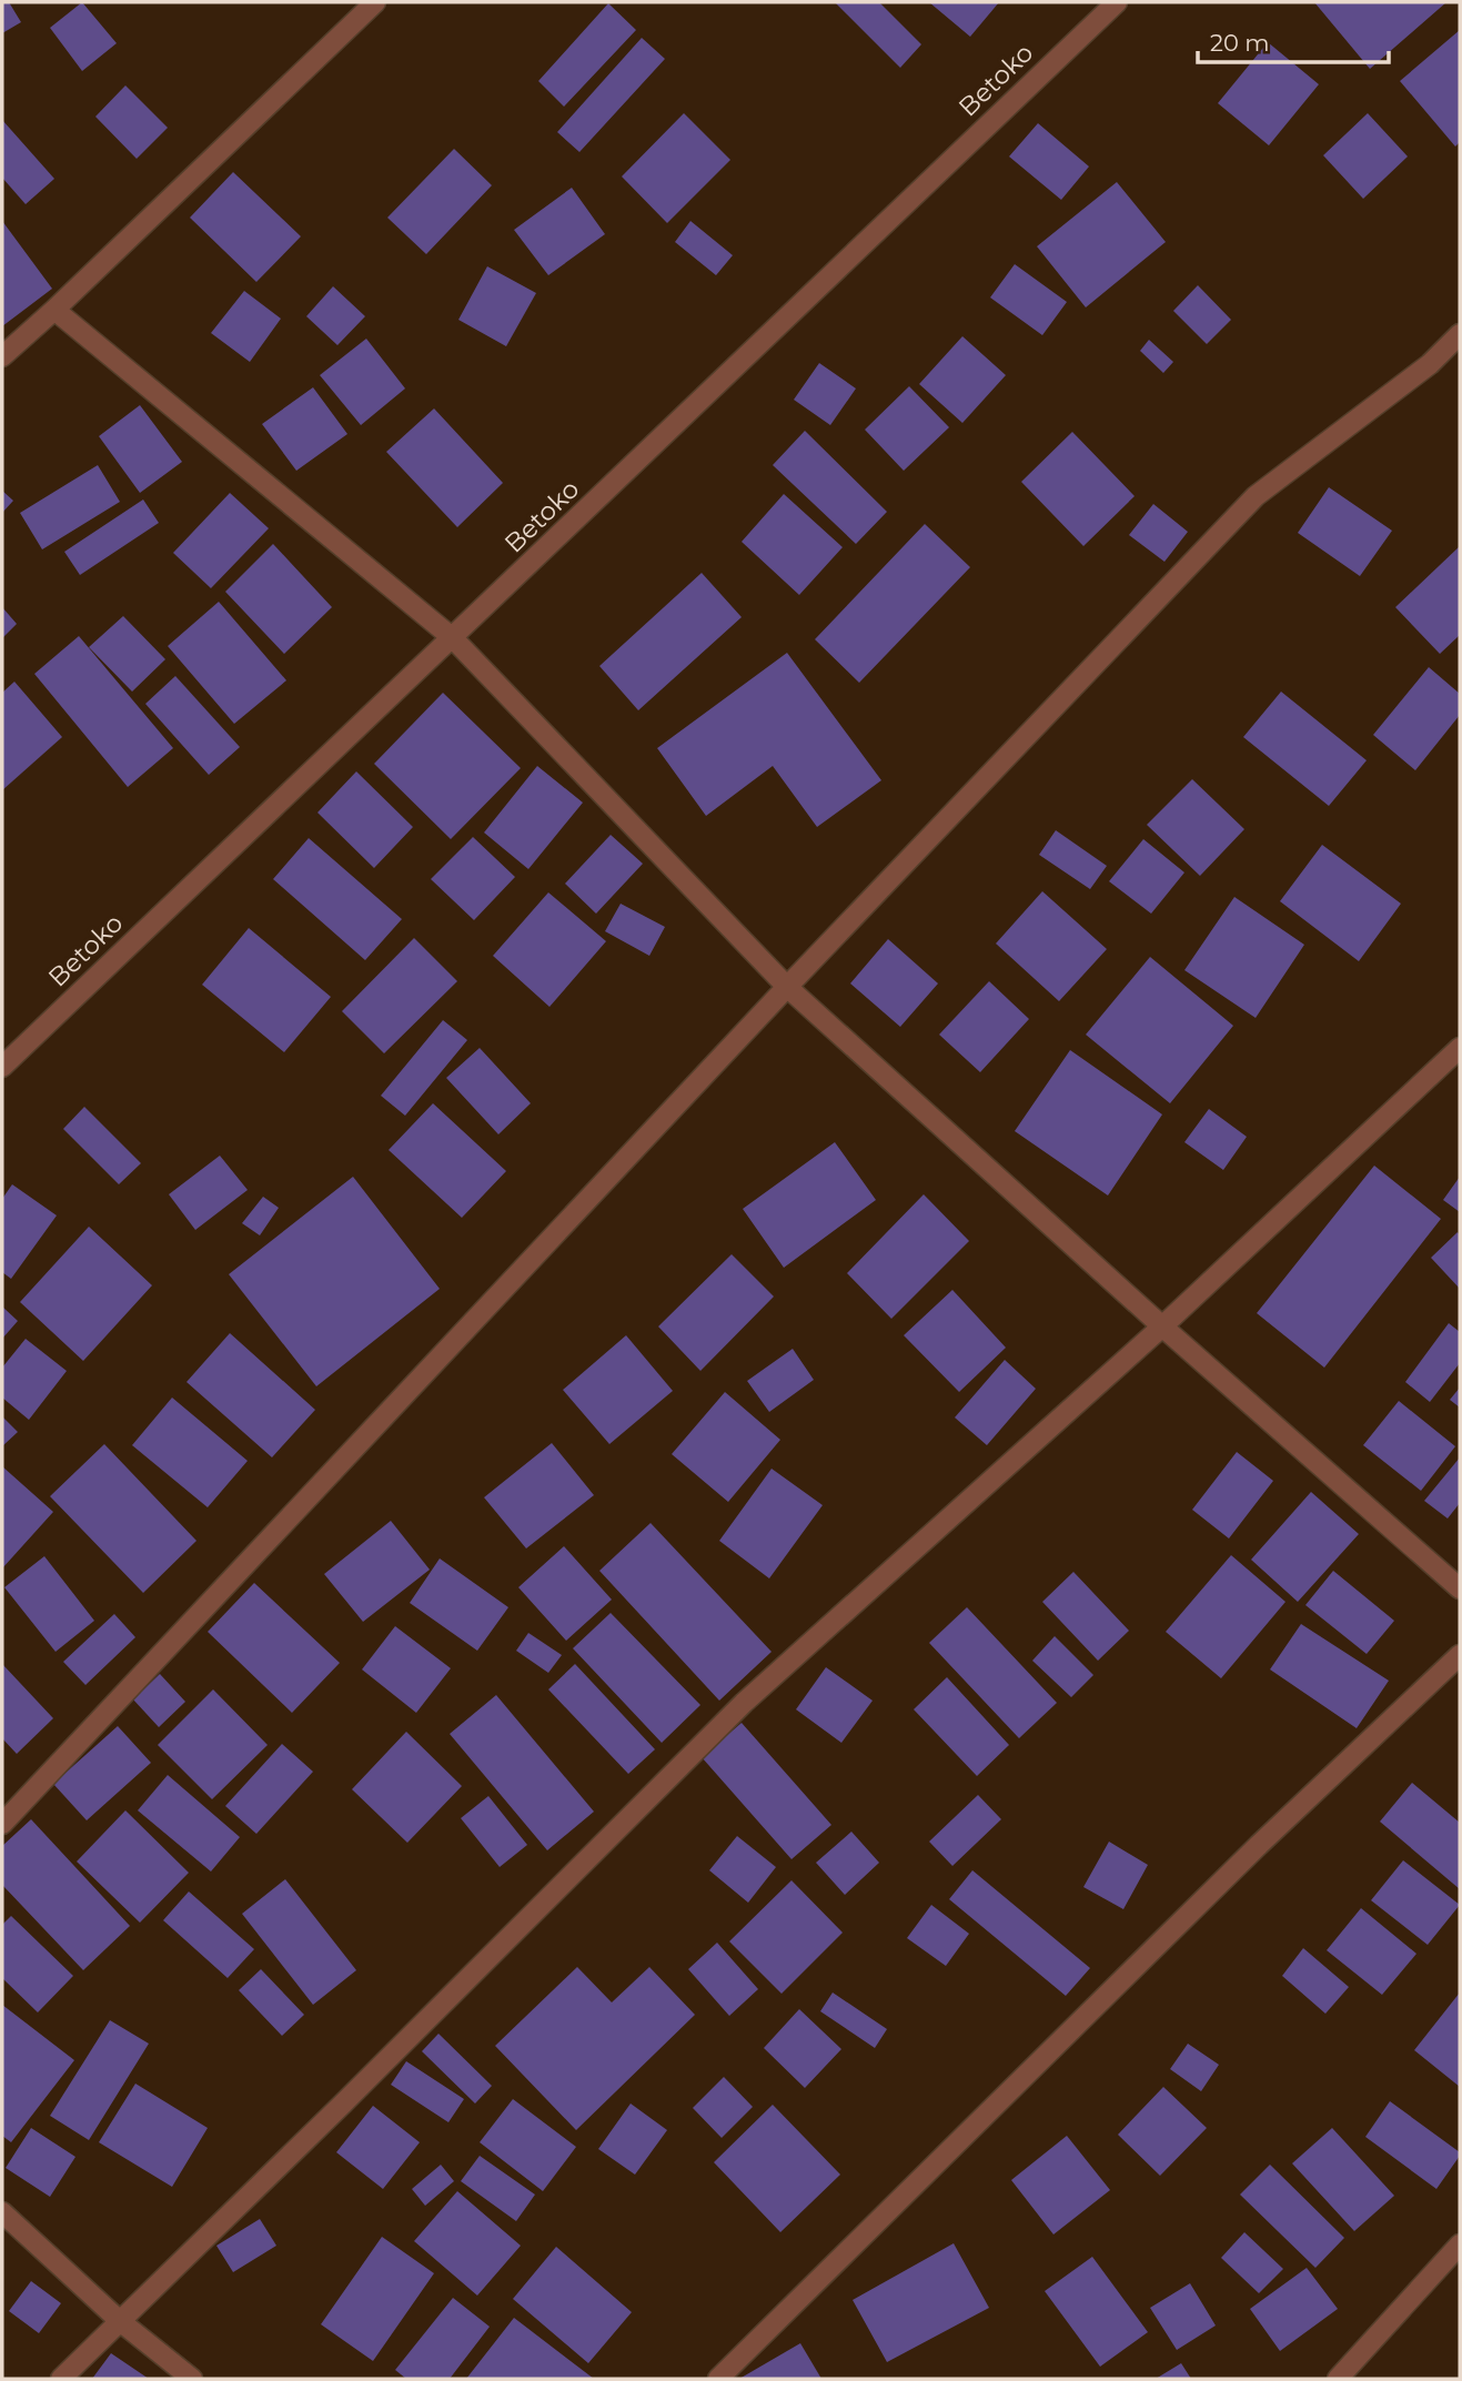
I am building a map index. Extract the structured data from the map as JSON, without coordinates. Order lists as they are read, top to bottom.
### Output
{
  "streets": {
    "street": ["Betoko"]
  },
  "scale_bar": "20 m"
}
